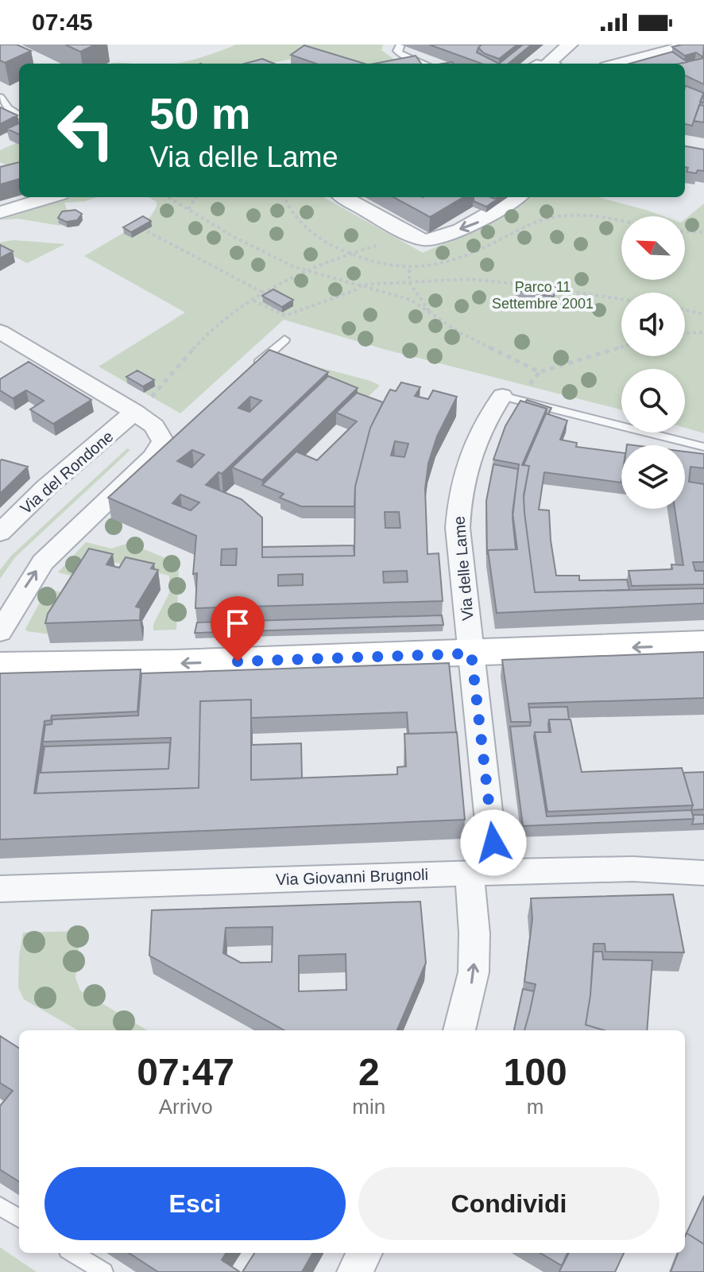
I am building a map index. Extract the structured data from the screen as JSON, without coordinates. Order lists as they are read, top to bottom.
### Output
{
  "streets": {
    "street": ["Via del Rondone", "Via delle Lame", "Via Giovanni Brugnoli"]
  },
  "crossings": [
    ["Via delle Lame", "Via Giovanni Brugnoli"]
  ],
  "parks": ["Parco 11 Settembre 2001"],
  "north": "top left",
  "page": {
    "status": "07:45",
    "turn": ["50 m", "Via delle Lame"],
    "eta": [
      "07:47",
      "Arrivo",
      "2",
      "min",
      "100",
      "m"
    ],
    "buttons": ["Esci", "Condividi"]
  }
}
